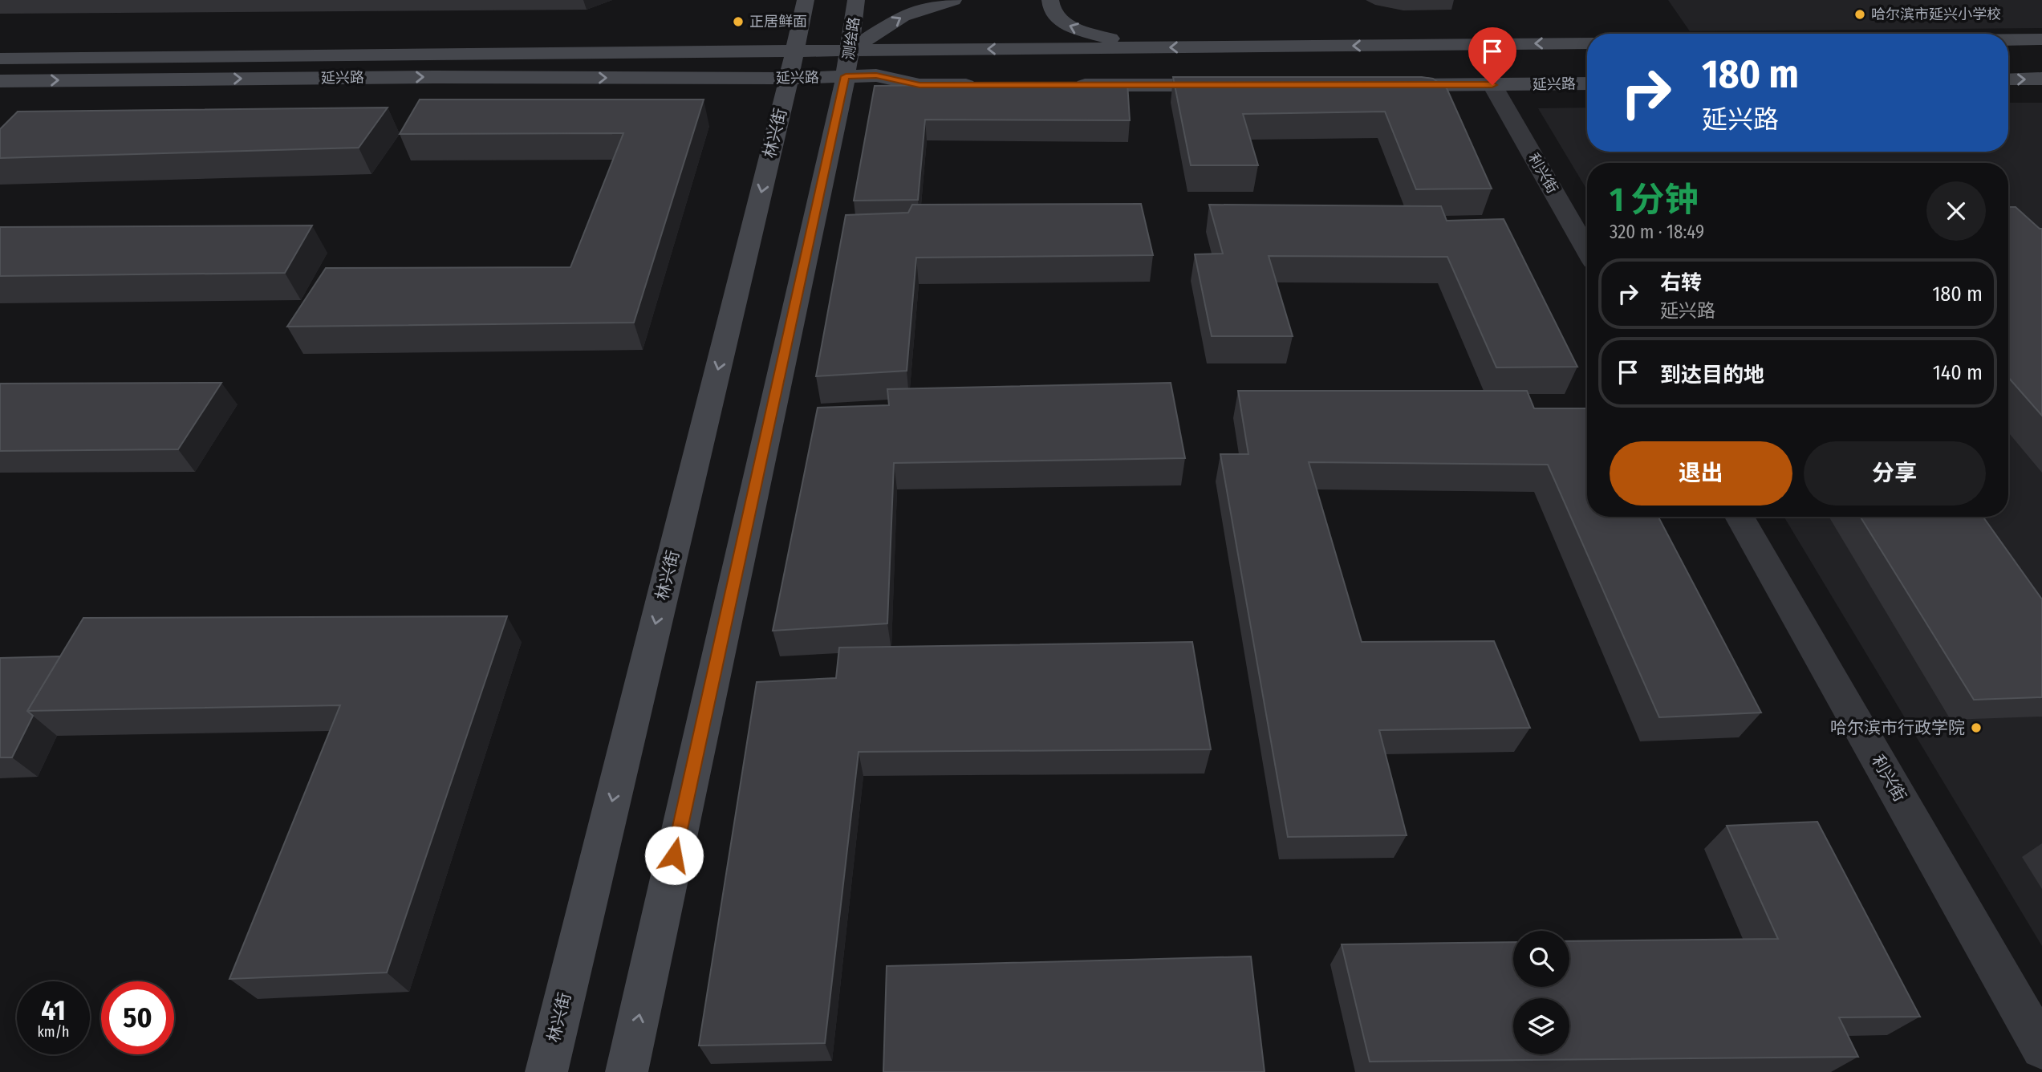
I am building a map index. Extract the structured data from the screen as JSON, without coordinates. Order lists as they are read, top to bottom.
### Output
{
  "streets": {
    "main road": ["测绘路", "延兴路", "林兴街"],
    "street": ["利兴街"]
  },
  "crossings": [
    ["测绘路", "延兴路"],
    ["延兴路", "林兴街"],
    ["延兴路", "利兴街"]
  ],
  "places": ["哈尔滨市延兴小学校", "正居鲜面", "哈尔滨市行政学院"],
  "page": {
    "turn": ["180 m", "延兴路"],
    "heading": ["1 分钟", "320 m · 18:49"],
    "list": [
      {
        "name": "右转",
        "note": "延兴路",
        "value": "180 m"
      },
      {
        "name": "到达目的地",
        "value": "140 m"
      }
    ],
    "buttons": ["退出", "分享"],
    "speed": "41 km/h",
    "limit": "50"
  }
}
